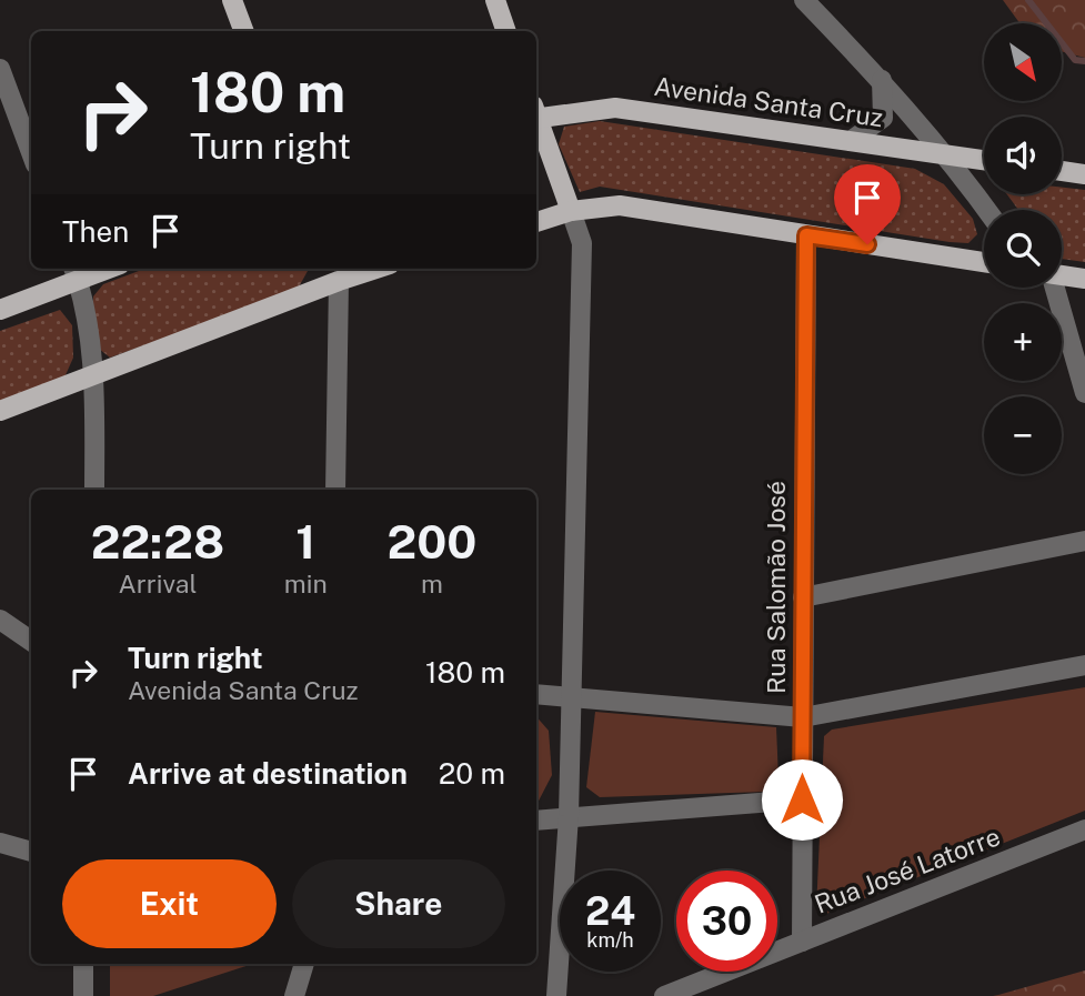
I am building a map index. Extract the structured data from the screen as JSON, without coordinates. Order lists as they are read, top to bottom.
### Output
{
  "streets": {
    "main road": ["Avenida Santa Cruz"],
    "street": ["Rua Salomão José", "Rua José Latorre"]
  },
  "crossings": [
    ["Rua Salomão José", "Rua José Latorre"]
  ],
  "north": "bottom right",
  "page": {
    "map_buttons": ["+", "−"],
    "turn": ["180 m", "Turn right"],
    "then": "Then",
    "eta": [
      "22:28",
      "Arrival",
      "1",
      "min",
      "200",
      "m"
    ],
    "list": [
      {
        "name": "Turn right",
        "note": "Avenida Santa Cruz",
        "value": "180 m"
      },
      {
        "name": "Arrive at destination",
        "value": "20 m"
      }
    ],
    "buttons": ["Exit", "Share"],
    "speed": "24 km/h",
    "limit": "30"
  }
}
